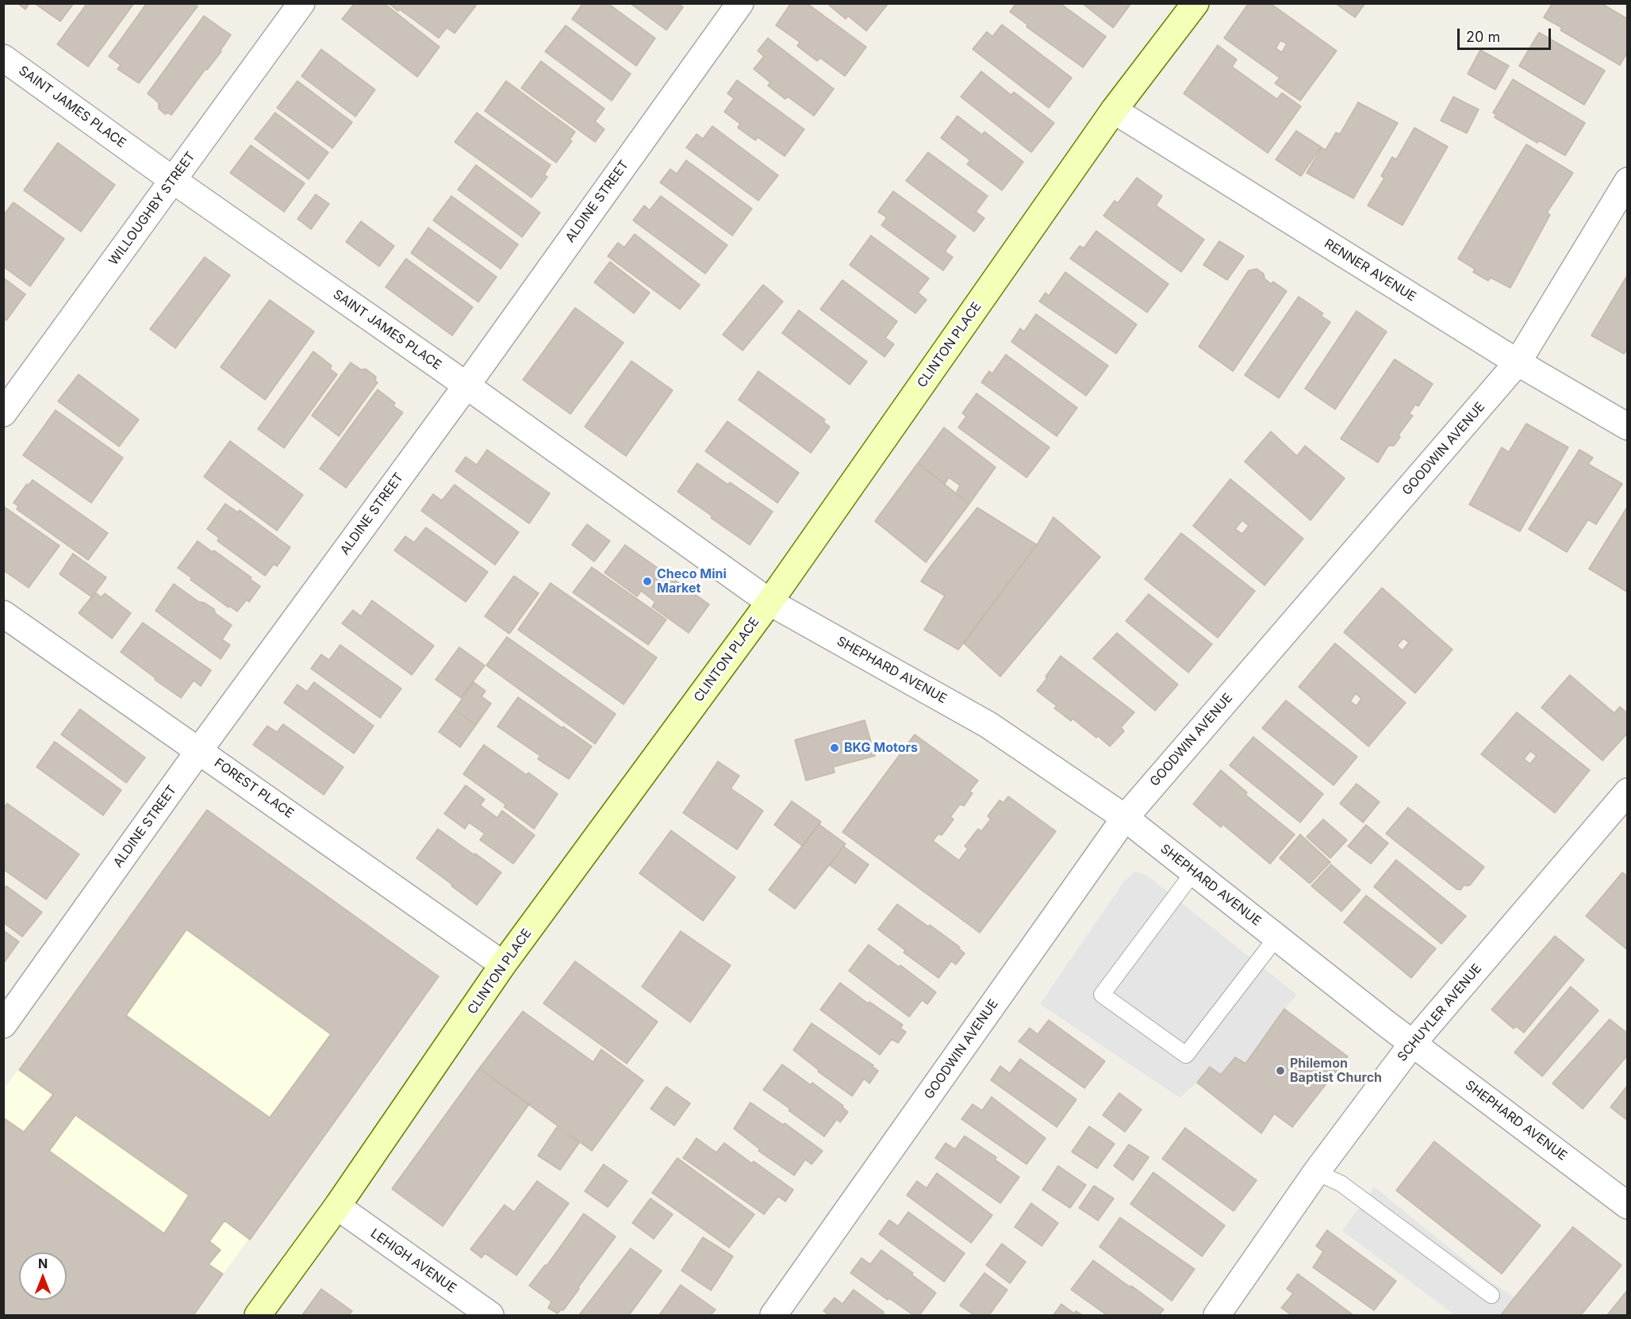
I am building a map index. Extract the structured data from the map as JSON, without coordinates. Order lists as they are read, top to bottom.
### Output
{
  "streets": {
    "street": [
      "SAINT JAMES PLACE",
      "ALDINE STREET",
      "WILLOUGHBY STREET",
      "RENNER AVENUE",
      "CLINTON PLACE",
      "GOODWIN AVENUE",
      "SHEPHARD AVENUE",
      "FOREST PLACE",
      "SCHUYLER AVENUE",
      "LEHIGH AVENUE"
    ]
  },
  "crossings": [
    ["SAINT JAMES PLACE", "ALDINE STREET"],
    ["SAINT JAMES PLACE", "WILLOUGHBY STREET"],
    ["SAINT JAMES PLACE", "CLINTON PLACE"],
    ["SAINT JAMES PLACE", "SHEPHARD AVENUE"],
    ["ALDINE STREET", "FOREST PLACE"],
    ["RENNER AVENUE", "CLINTON PLACE"],
    ["RENNER AVENUE", "GOODWIN AVENUE"],
    ["CLINTON PLACE", "SHEPHARD AVENUE"],
    ["CLINTON PLACE", "FOREST PLACE"],
    ["CLINTON PLACE", "LEHIGH AVENUE"],
    ["GOODWIN AVENUE", "SHEPHARD AVENUE"],
    ["SHEPHARD AVENUE", "SCHUYLER AVENUE"]
  ],
  "places": ["Checo Mini Market", "BKG Motors", "Philemon Baptist Church"],
  "scale_bar": "20 m",
  "north": "top"
}
